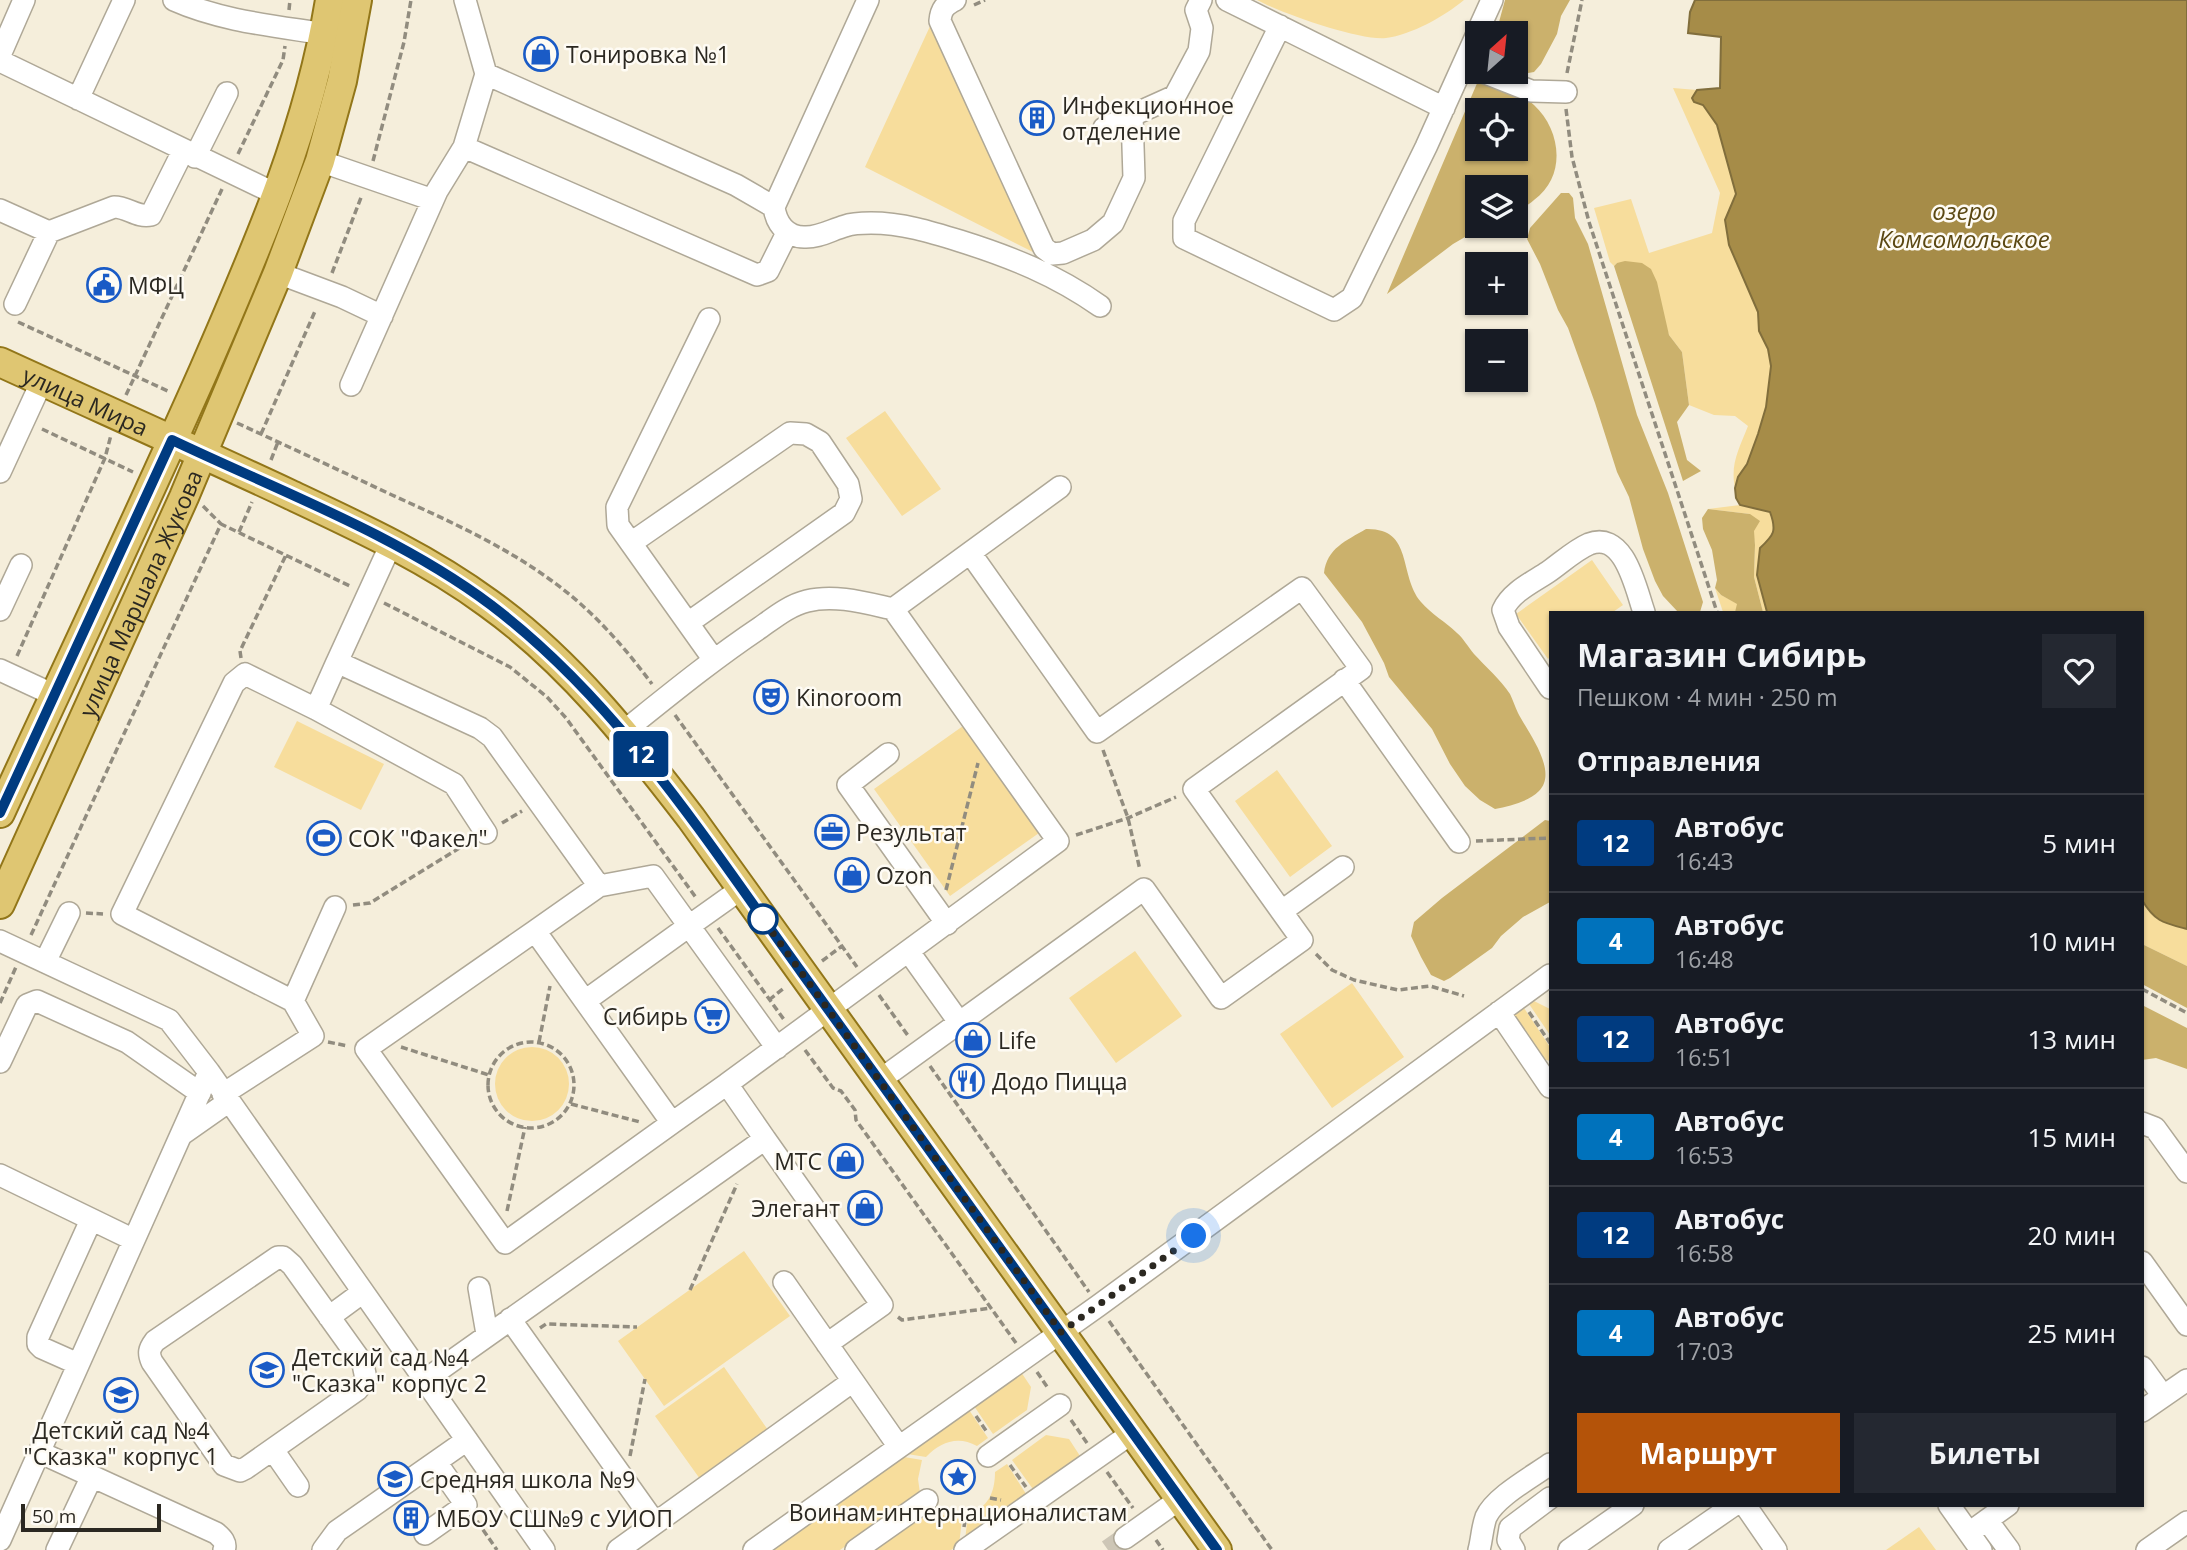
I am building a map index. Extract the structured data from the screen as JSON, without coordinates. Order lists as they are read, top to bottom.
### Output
{
  "streets": {
    "main road": ["улица Мира", "улица Маршала Жукова"]
  },
  "crossings": [
    ["улица Мира", "улица Маршала Жукова"]
  ],
  "water": ["озеро Комсомольское"],
  "places": {
    "shop": [
      "Тонировка №1",
      "Ozon",
      "Life",
      "МТС",
      "Элегант"
    ],
    "building": ["Инфекционное отделение", "МБОУ СШ№9 с УИОП"],
    "public building": ["МФЦ"],
    "theatre": ["Kinoroom"],
    "office": ["Результат"],
    "sports": ["СОК \"Факел\""],
    "supermarket": ["Сибирь"],
    "restaurant": ["Додо Пицца"],
    "school or university": ["Детский сад №4 \"Сказка\" корпус 2", "Детский сад №4 \"Сказка\" корпус 1", "Средняя школа №9"],
    "place": ["Воинам-интернационалистам"]
  },
  "lines": ["bus line 12"],
  "scale_bar": "50 m",
  "north": "top right",
  "page": {
    "on_map": "12",
    "map_buttons": ["+", "−"],
    "heading": [
      ["Магазин Сибирь", "Пешком · 4 мин · 250 m"],
      "Отправления"
    ],
    "list": [
      {
        "mark": "12",
        "name": "Автобус",
        "note": "16:43",
        "value": "5 мин"
      },
      {
        "mark": "4",
        "name": "Автобус",
        "note": "16:48",
        "value": "10 мин"
      },
      {
        "mark": "12",
        "name": "Автобус",
        "note": "16:51",
        "value": "13 мин"
      },
      {
        "mark": "4",
        "name": "Автобус",
        "note": "16:53",
        "value": "15 мин"
      },
      {
        "mark": "12",
        "name": "Автобус",
        "note": "16:58",
        "value": "20 мин"
      },
      {
        "mark": "4",
        "name": "Автобус",
        "note": "17:03",
        "value": "25 мин"
      }
    ],
    "buttons": ["Маршрут", "Билеты"],
    "scale": "50 m"
  }
}
